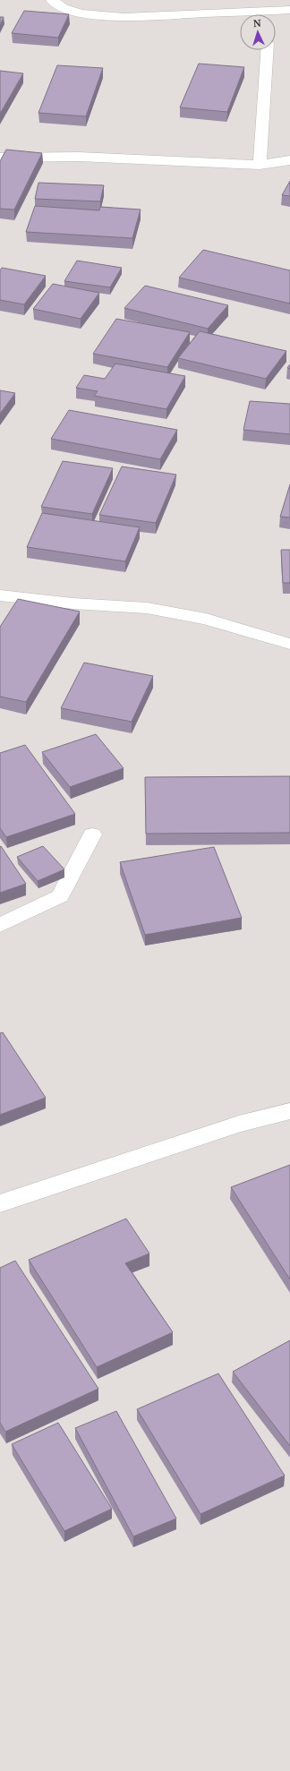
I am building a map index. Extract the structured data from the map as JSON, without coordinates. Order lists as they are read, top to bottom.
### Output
{
  "north": "top"
}
